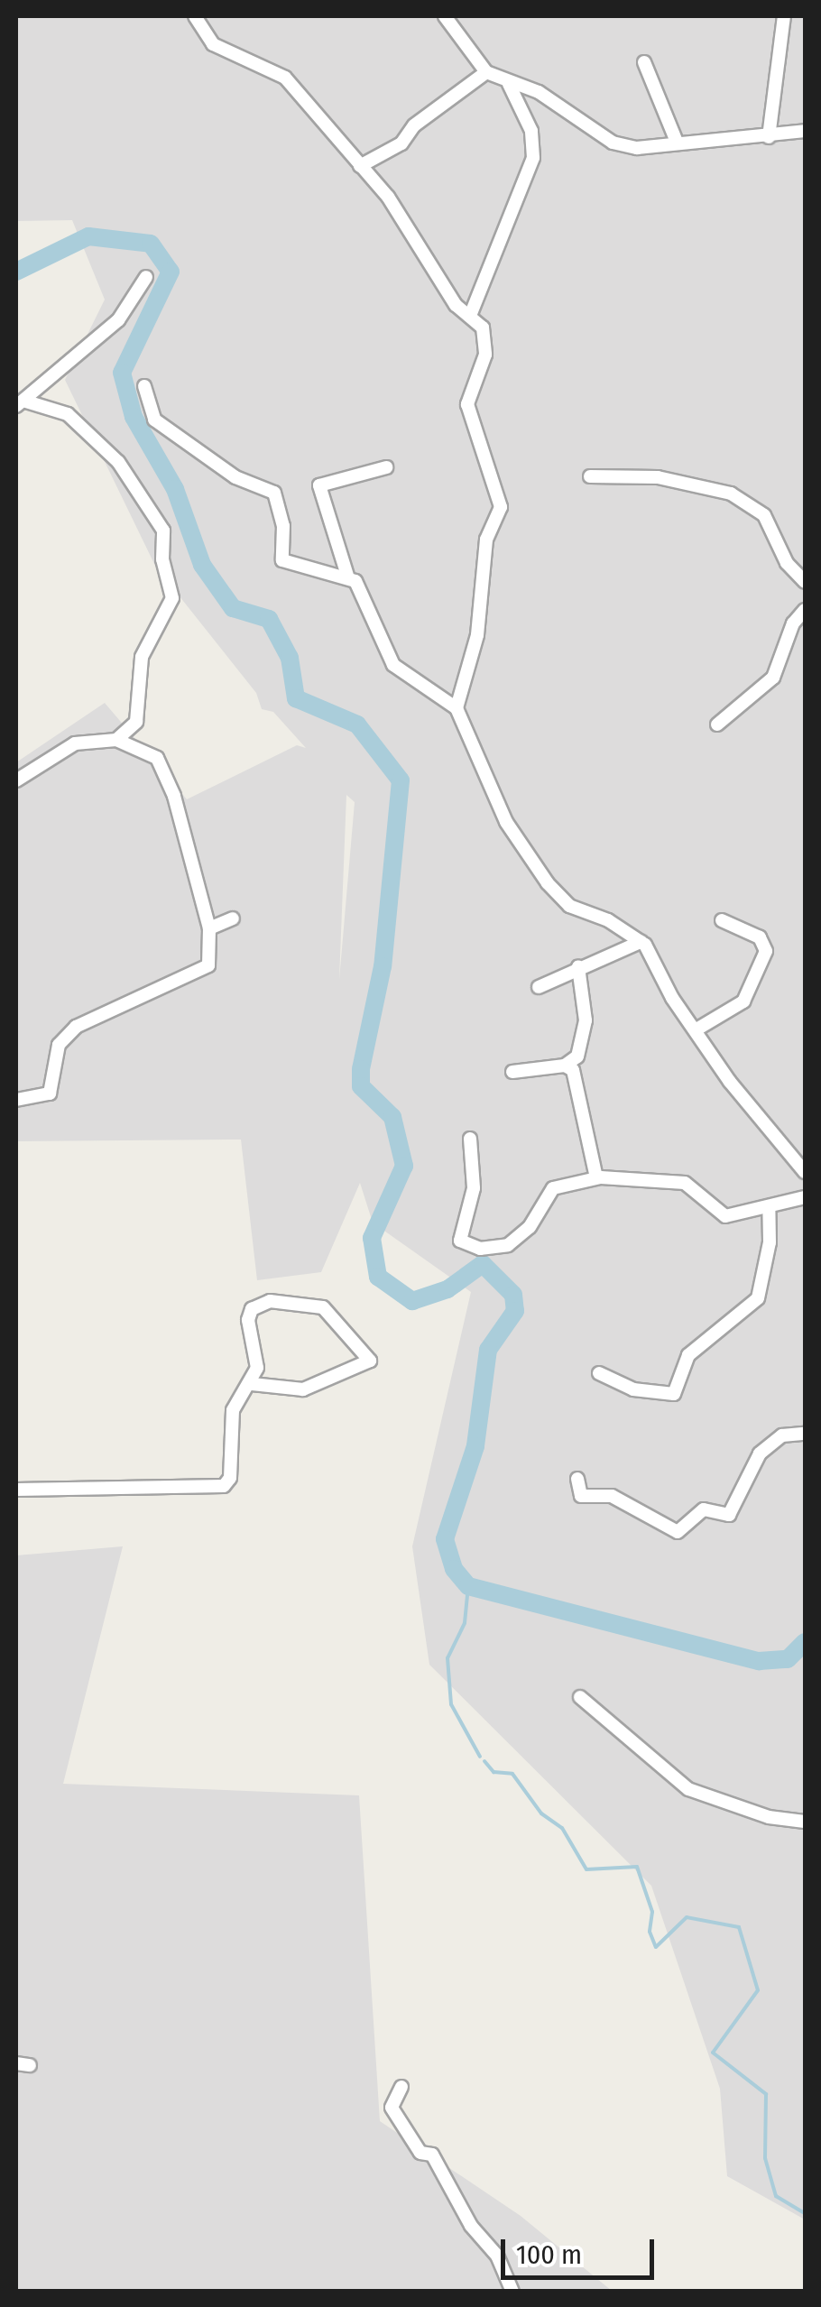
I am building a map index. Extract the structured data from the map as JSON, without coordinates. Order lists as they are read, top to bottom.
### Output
{
  "scale_bar": "100 m"
}
